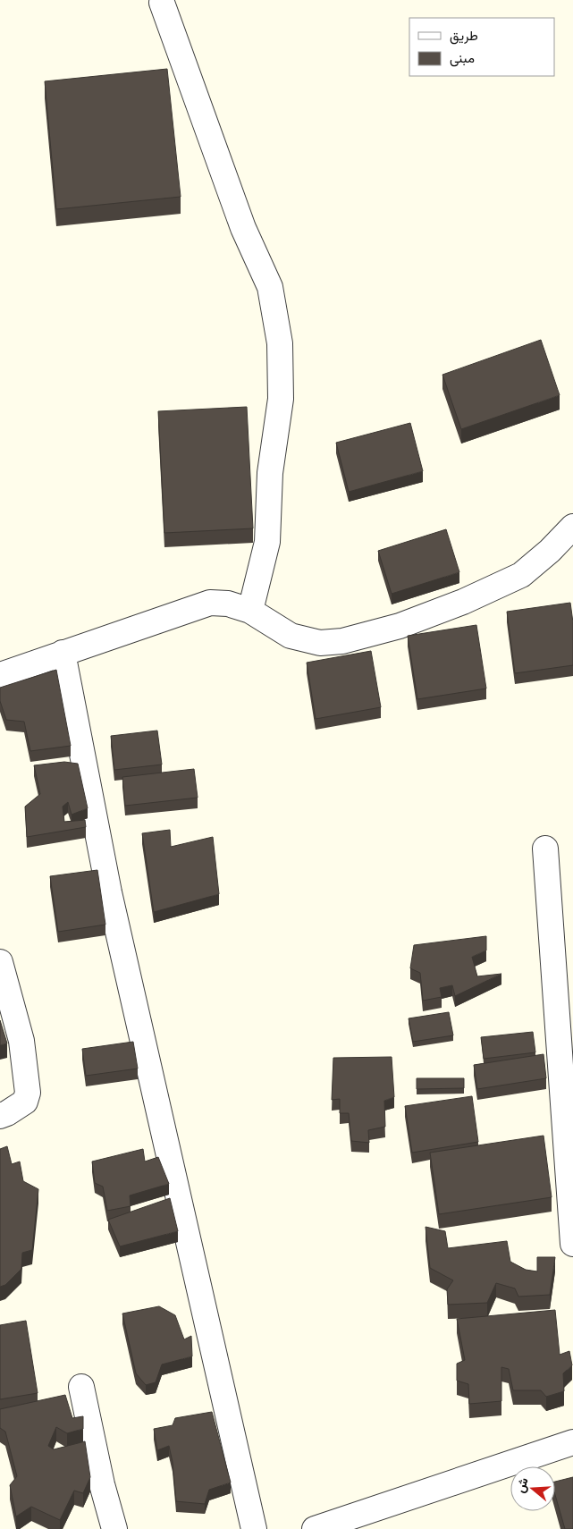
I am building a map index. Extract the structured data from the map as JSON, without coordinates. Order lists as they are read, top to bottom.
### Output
{
  "legend": ["طريق", "مبنى"],
  "north": "left"
}
